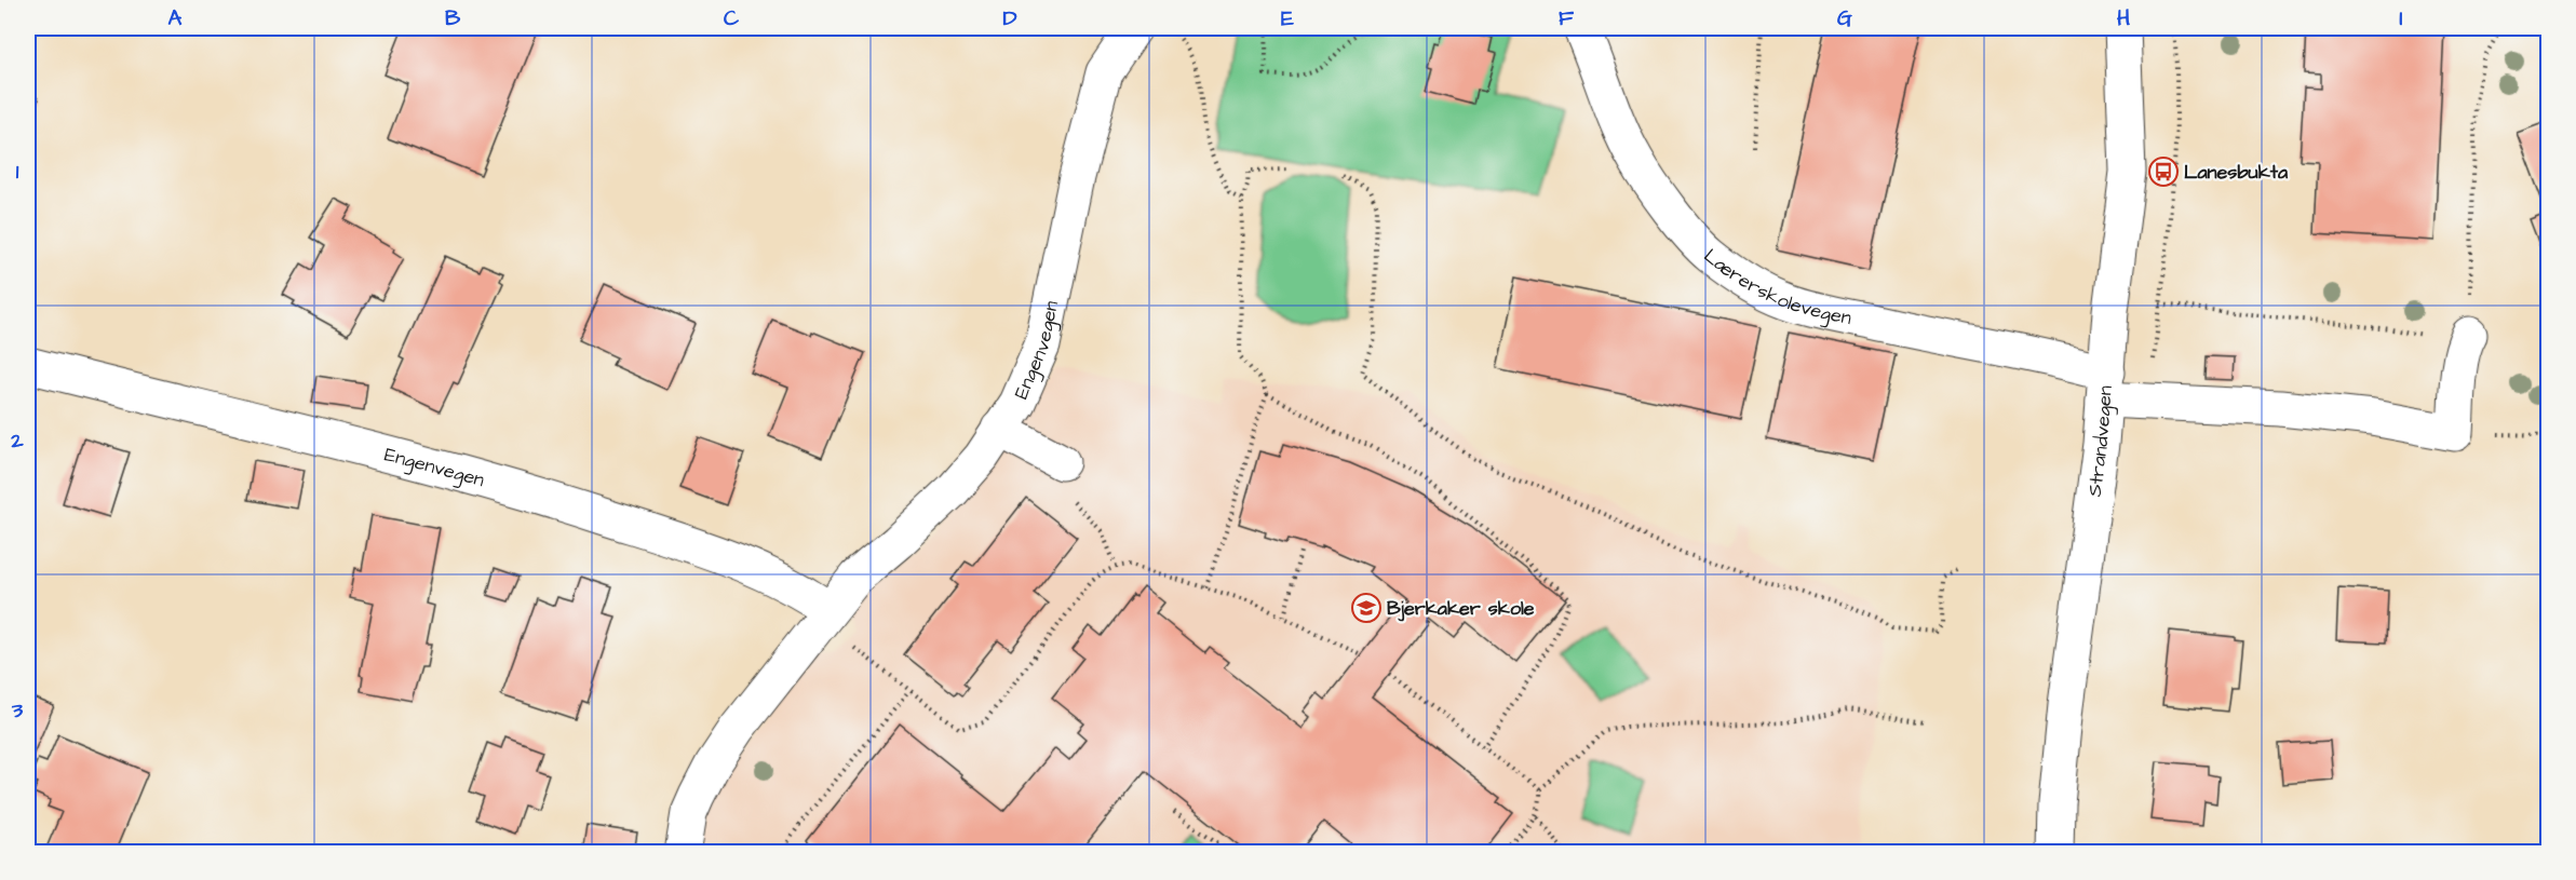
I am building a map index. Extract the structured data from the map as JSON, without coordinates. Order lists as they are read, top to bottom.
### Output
{
  "streets": {
    "street": ["Lærerskolevegen", "Engenvegen", "Strandvegen"]
  },
  "crossings": [
    ["Lærerskolevegen", "Strandvegen"]
  ],
  "places": {
    "bus stop": ["Lanesbukta"],
    "school or university": ["Bjerkaker skole"]
  },
  "grid": {
    "columns": [
      "A",
      "B",
      "C",
      "D",
      "E",
      "F",
      "G",
      "H",
      "I"
    ],
    "rows": ["1", "2", "3"]
  }
}
